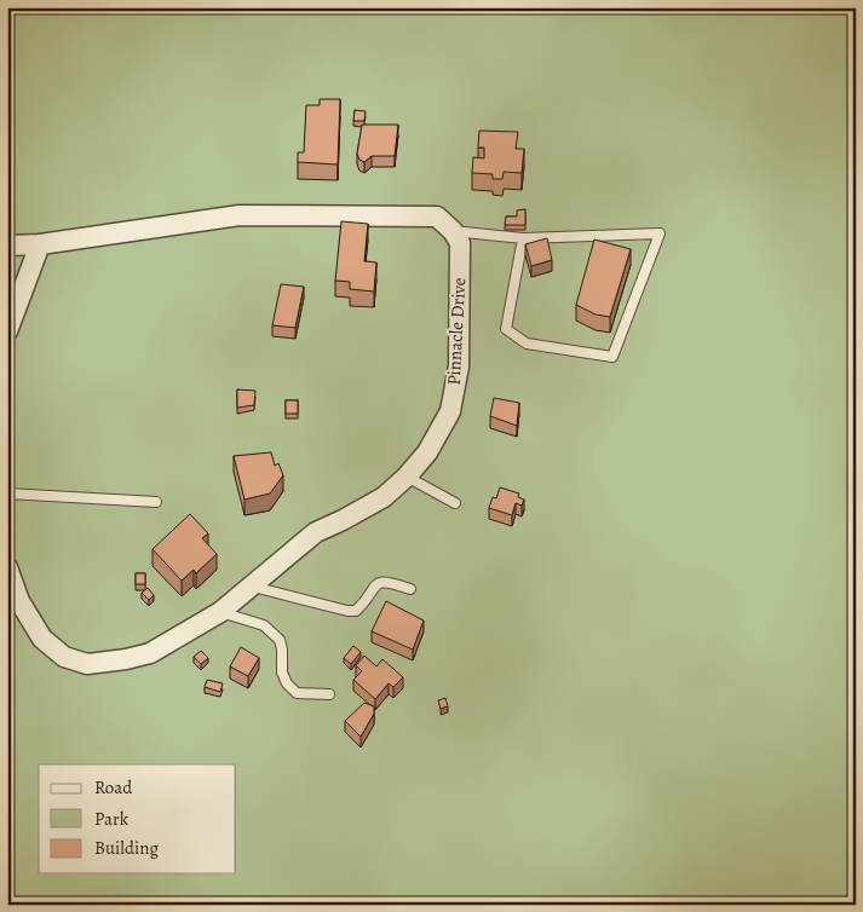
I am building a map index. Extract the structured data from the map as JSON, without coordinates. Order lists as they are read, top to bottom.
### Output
{
  "streets": {
    "street": ["Pinnacle Drive"]
  },
  "legend": ["Road", "Park", "Building"]
}
